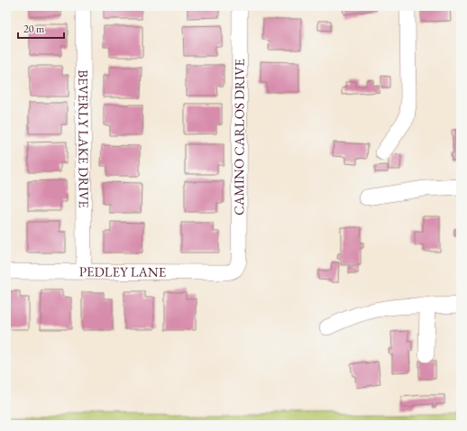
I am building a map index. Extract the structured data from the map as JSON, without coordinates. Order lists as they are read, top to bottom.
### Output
{
  "streets": {
    "street": ["CAMINO CARLOS DRIVE", "BEVERLY LAKE DRIVE", "PEDLEY LANE"]
  },
  "crossings": [
    ["CAMINO CARLOS DRIVE", "PEDLEY LANE"],
    ["BEVERLY LAKE DRIVE", "PEDLEY LANE"]
  ],
  "scale_bar": "20 m"
}
